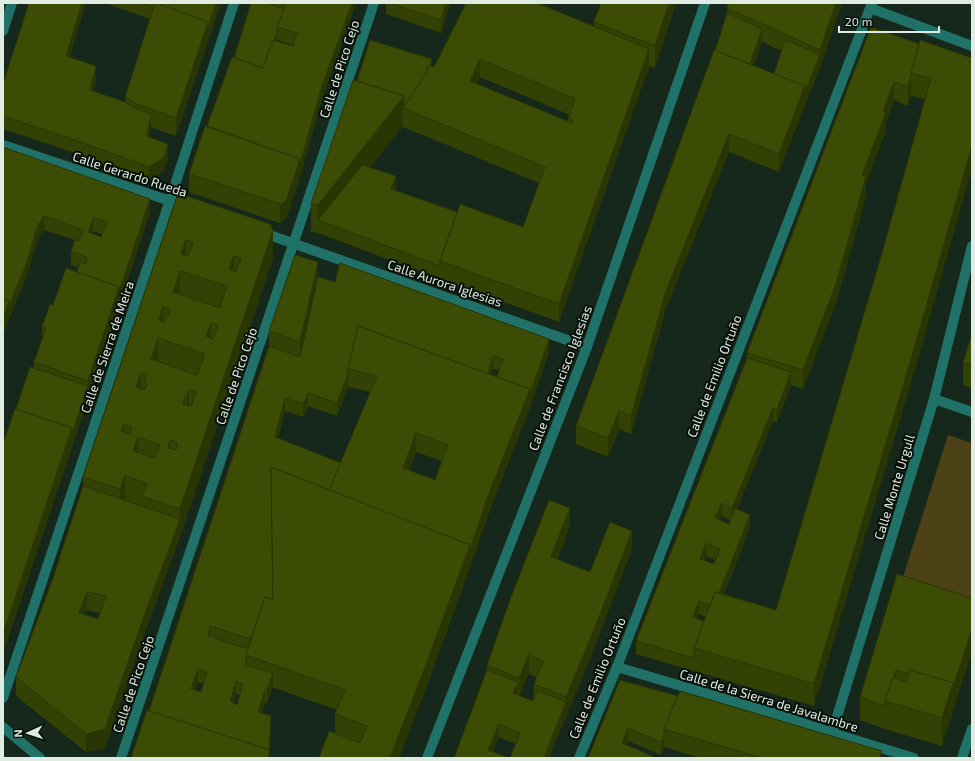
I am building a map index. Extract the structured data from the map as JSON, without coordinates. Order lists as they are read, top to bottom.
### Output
{
  "streets": {
    "street": [
      "Calle de Pico Cejo",
      "Calle Gerardo Rueda",
      "Calle Aurora Iglesias",
      "Calle de Sierra de Meira",
      "Calle de Emilio Ortuño",
      "Calle de Francisco Iglesias",
      "Calle Monte Urgull",
      "Calle de la Sierra de Javalambre"
    ]
  },
  "crossings": [
    ["Calle de Pico Cejo", "Calle Aurora Iglesias"],
    ["Calle Gerardo Rueda", "Calle de Sierra de Meira"],
    ["Calle Aurora Iglesias", "Calle de Francisco Iglesias"],
    ["Calle de Emilio Ortuño", "Calle de la Sierra de Javalambre"],
    ["Calle Monte Urgull", "Calle de la Sierra de Javalambre"]
  ],
  "scale_bar": "20 m",
  "north": "left"
}
